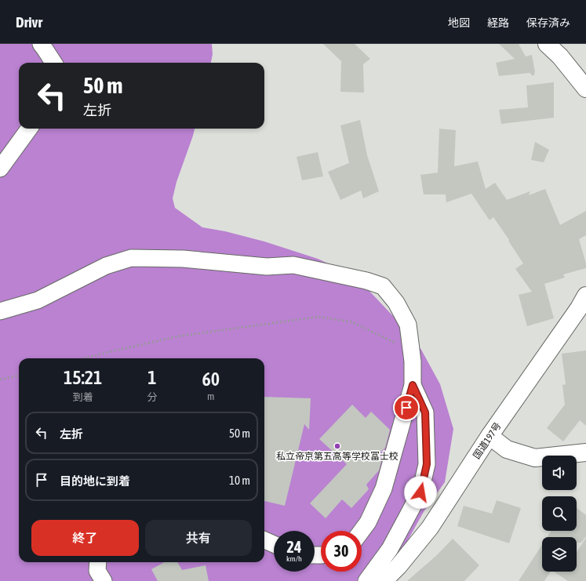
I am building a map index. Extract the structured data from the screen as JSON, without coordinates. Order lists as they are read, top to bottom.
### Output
{
  "streets": {
    "main road": ["国道197号"]
  },
  "places": ["私立帝京第五高等学校冨士校"],
  "page": {
    "header": "Drivr",
    "nav": ["地図", "経路", "保存済み"],
    "turn": ["50 m", "左折"],
    "eta": [
      "15:21",
      "到着",
      "1",
      "分",
      "60",
      "m"
    ],
    "list": [
      {
        "name": "左折",
        "value": "50 m"
      },
      {
        "name": "目的地に到着",
        "value": "10 m"
      }
    ],
    "buttons": ["終了", "共有"],
    "speed": "24 km/h",
    "limit": "30"
  }
}
